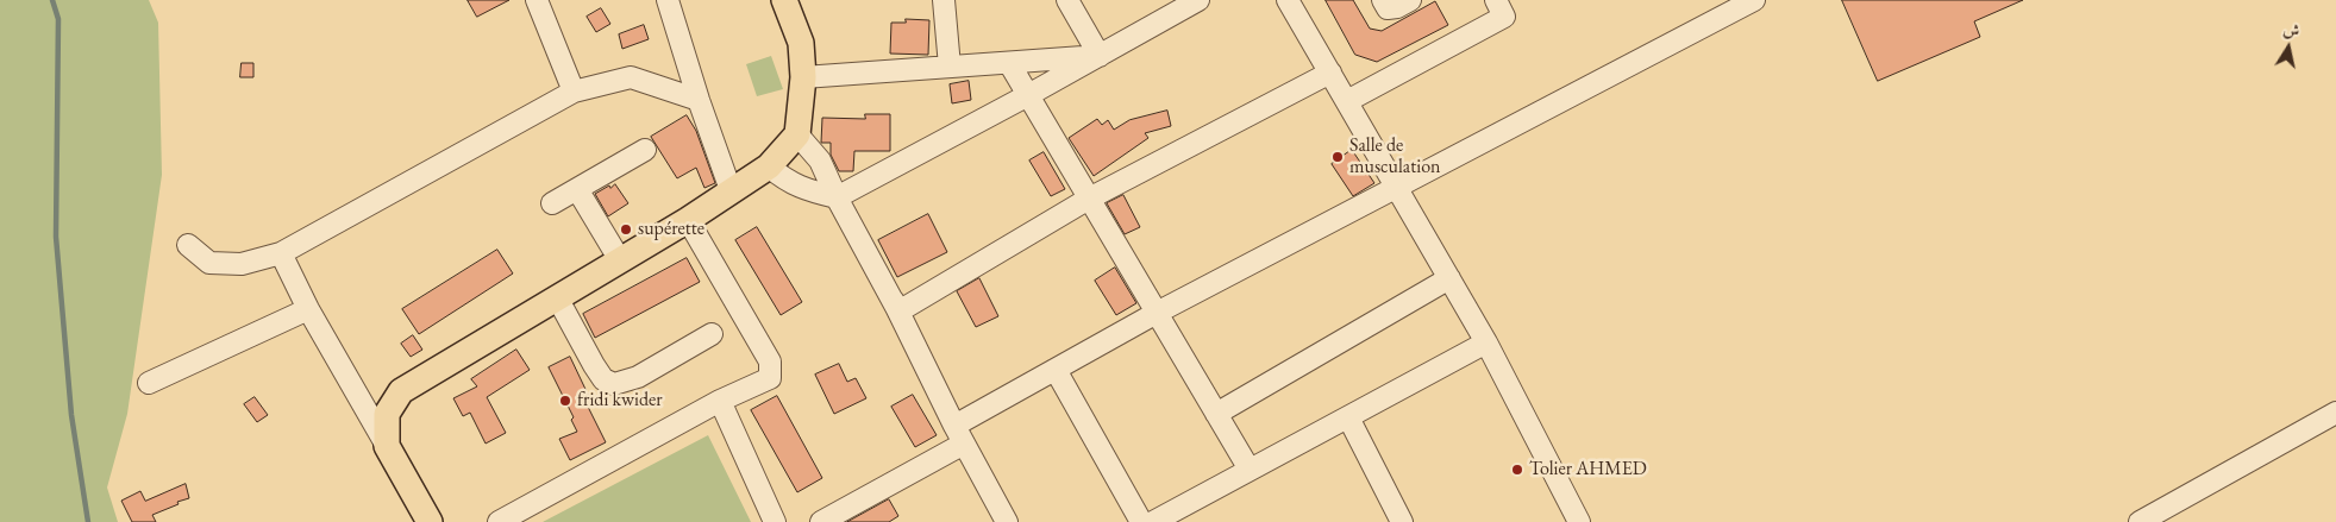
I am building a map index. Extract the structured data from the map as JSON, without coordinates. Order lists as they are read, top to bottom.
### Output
{
  "places": [
    "Salle de musculation",
    "supérette",
    "fridi kwider",
    "Tolier AHMED"
  ],
  "north": "top"
}
